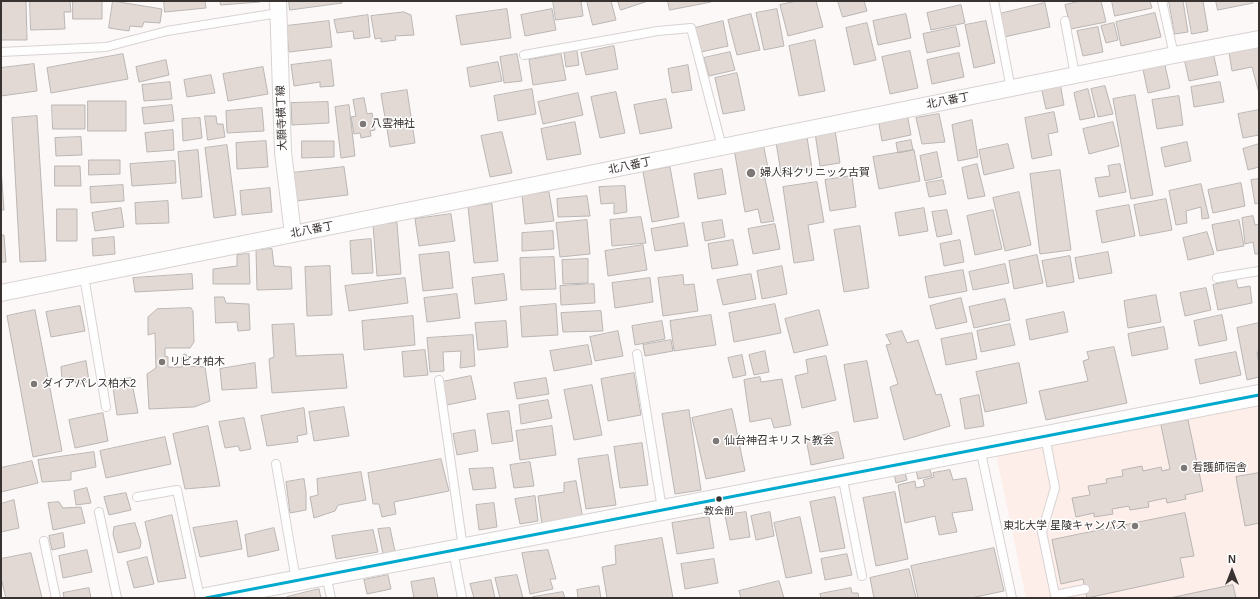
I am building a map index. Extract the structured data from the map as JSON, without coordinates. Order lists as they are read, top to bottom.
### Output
{
  "streets": {
    "street": ["北八番丁", "大願寺横丁線"]
  },
  "crossings": [
    ["北八番丁", "大願寺横丁線"]
  ],
  "places": [
    "八雲神社",
    "婦人科クリニック古賀",
    "リビオ柏木",
    "ダイアパレス柏木2",
    "仙台神召キリスト教会",
    "看護師宿舎",
    "教会前",
    "東北大学 星陵キャンパス"
  ],
  "north": "top"
}
